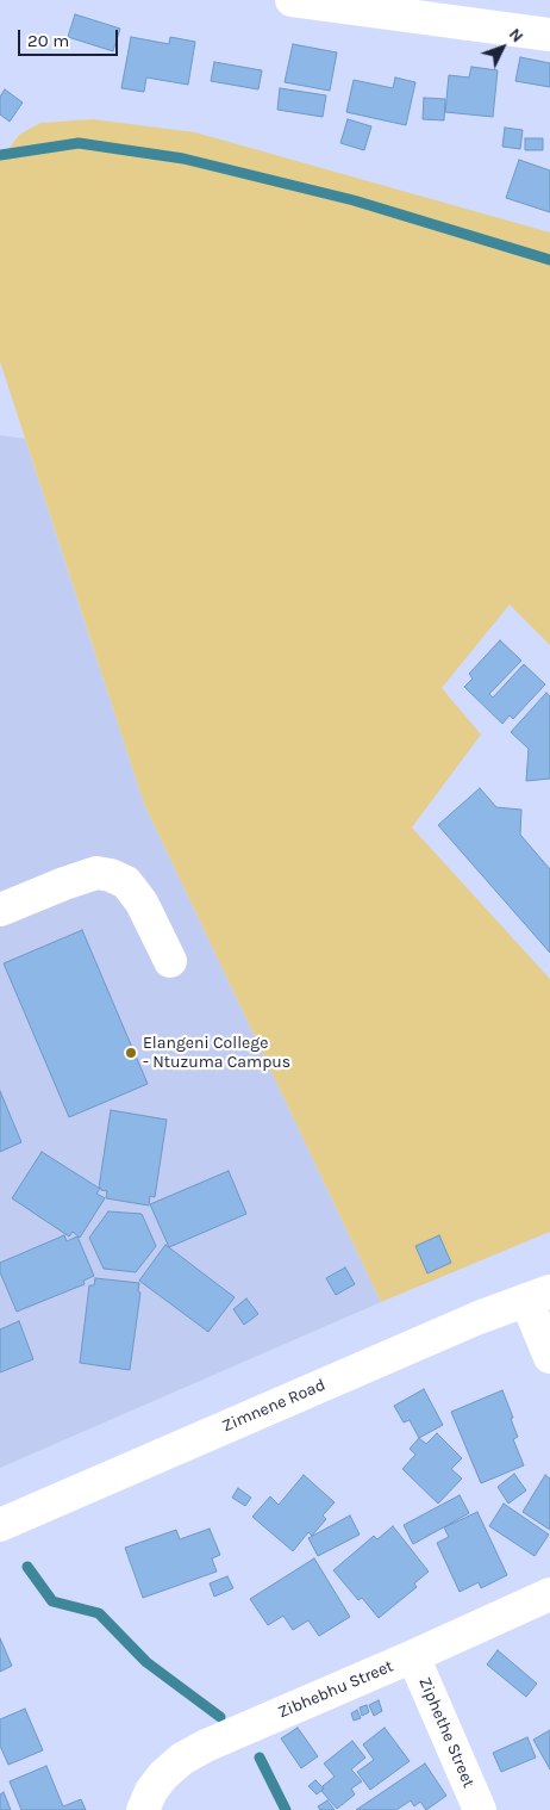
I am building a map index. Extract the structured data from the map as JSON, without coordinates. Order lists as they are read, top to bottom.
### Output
{
  "streets": {
    "street": ["Zimnene Road", "Zibhebhu Street", "Ziphethe Street"]
  },
  "crossings": [
    ["Zibhebhu Street", "Ziphethe Street"]
  ],
  "places": ["Elangeni College - Ntuzuma Campus"],
  "scale_bar": "20 m",
  "north": "top right"
}
